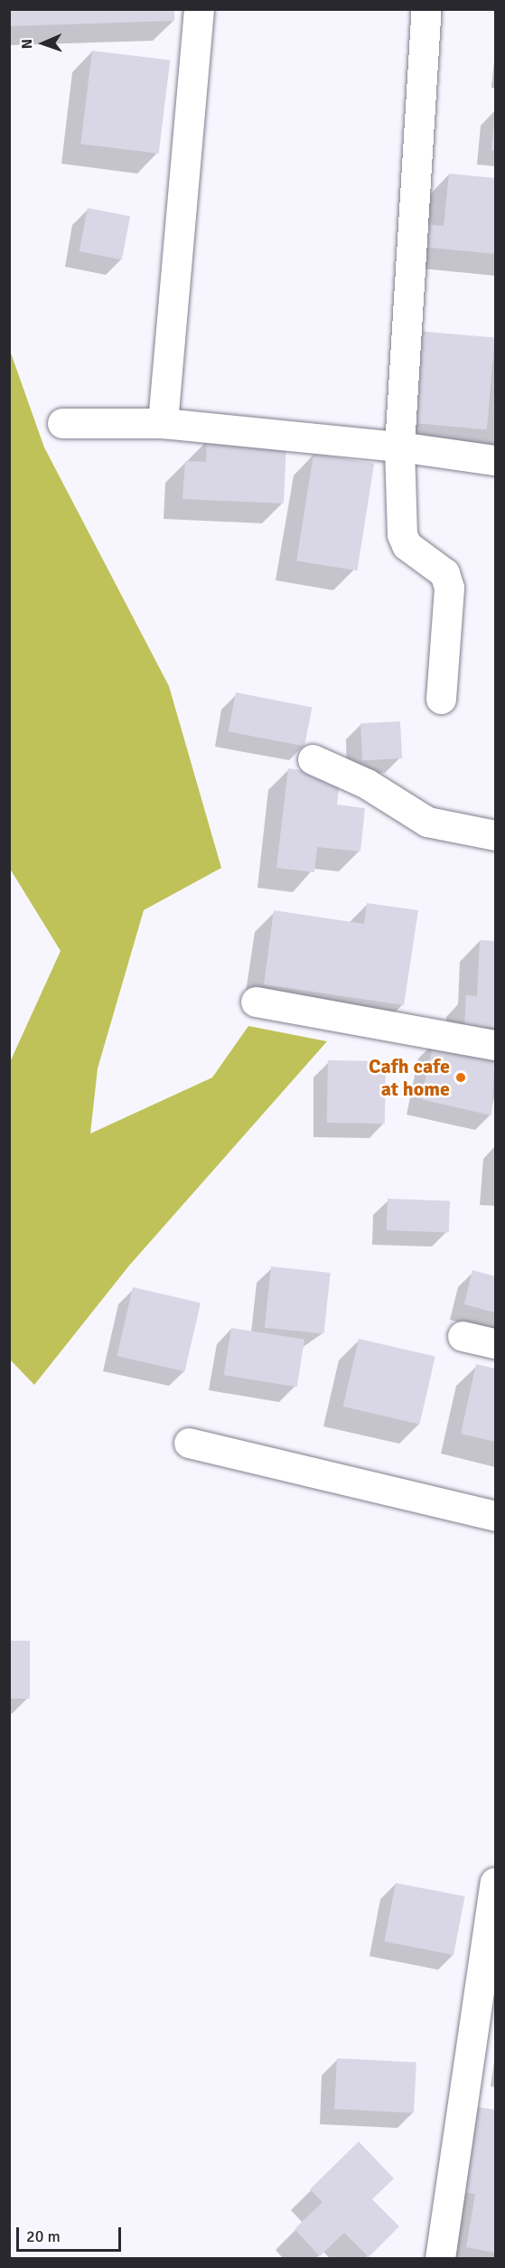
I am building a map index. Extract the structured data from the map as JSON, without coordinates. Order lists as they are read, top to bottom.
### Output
{
  "places": ["Cafh cafe at home"],
  "scale_bar": "20 m",
  "north": "left"
}
